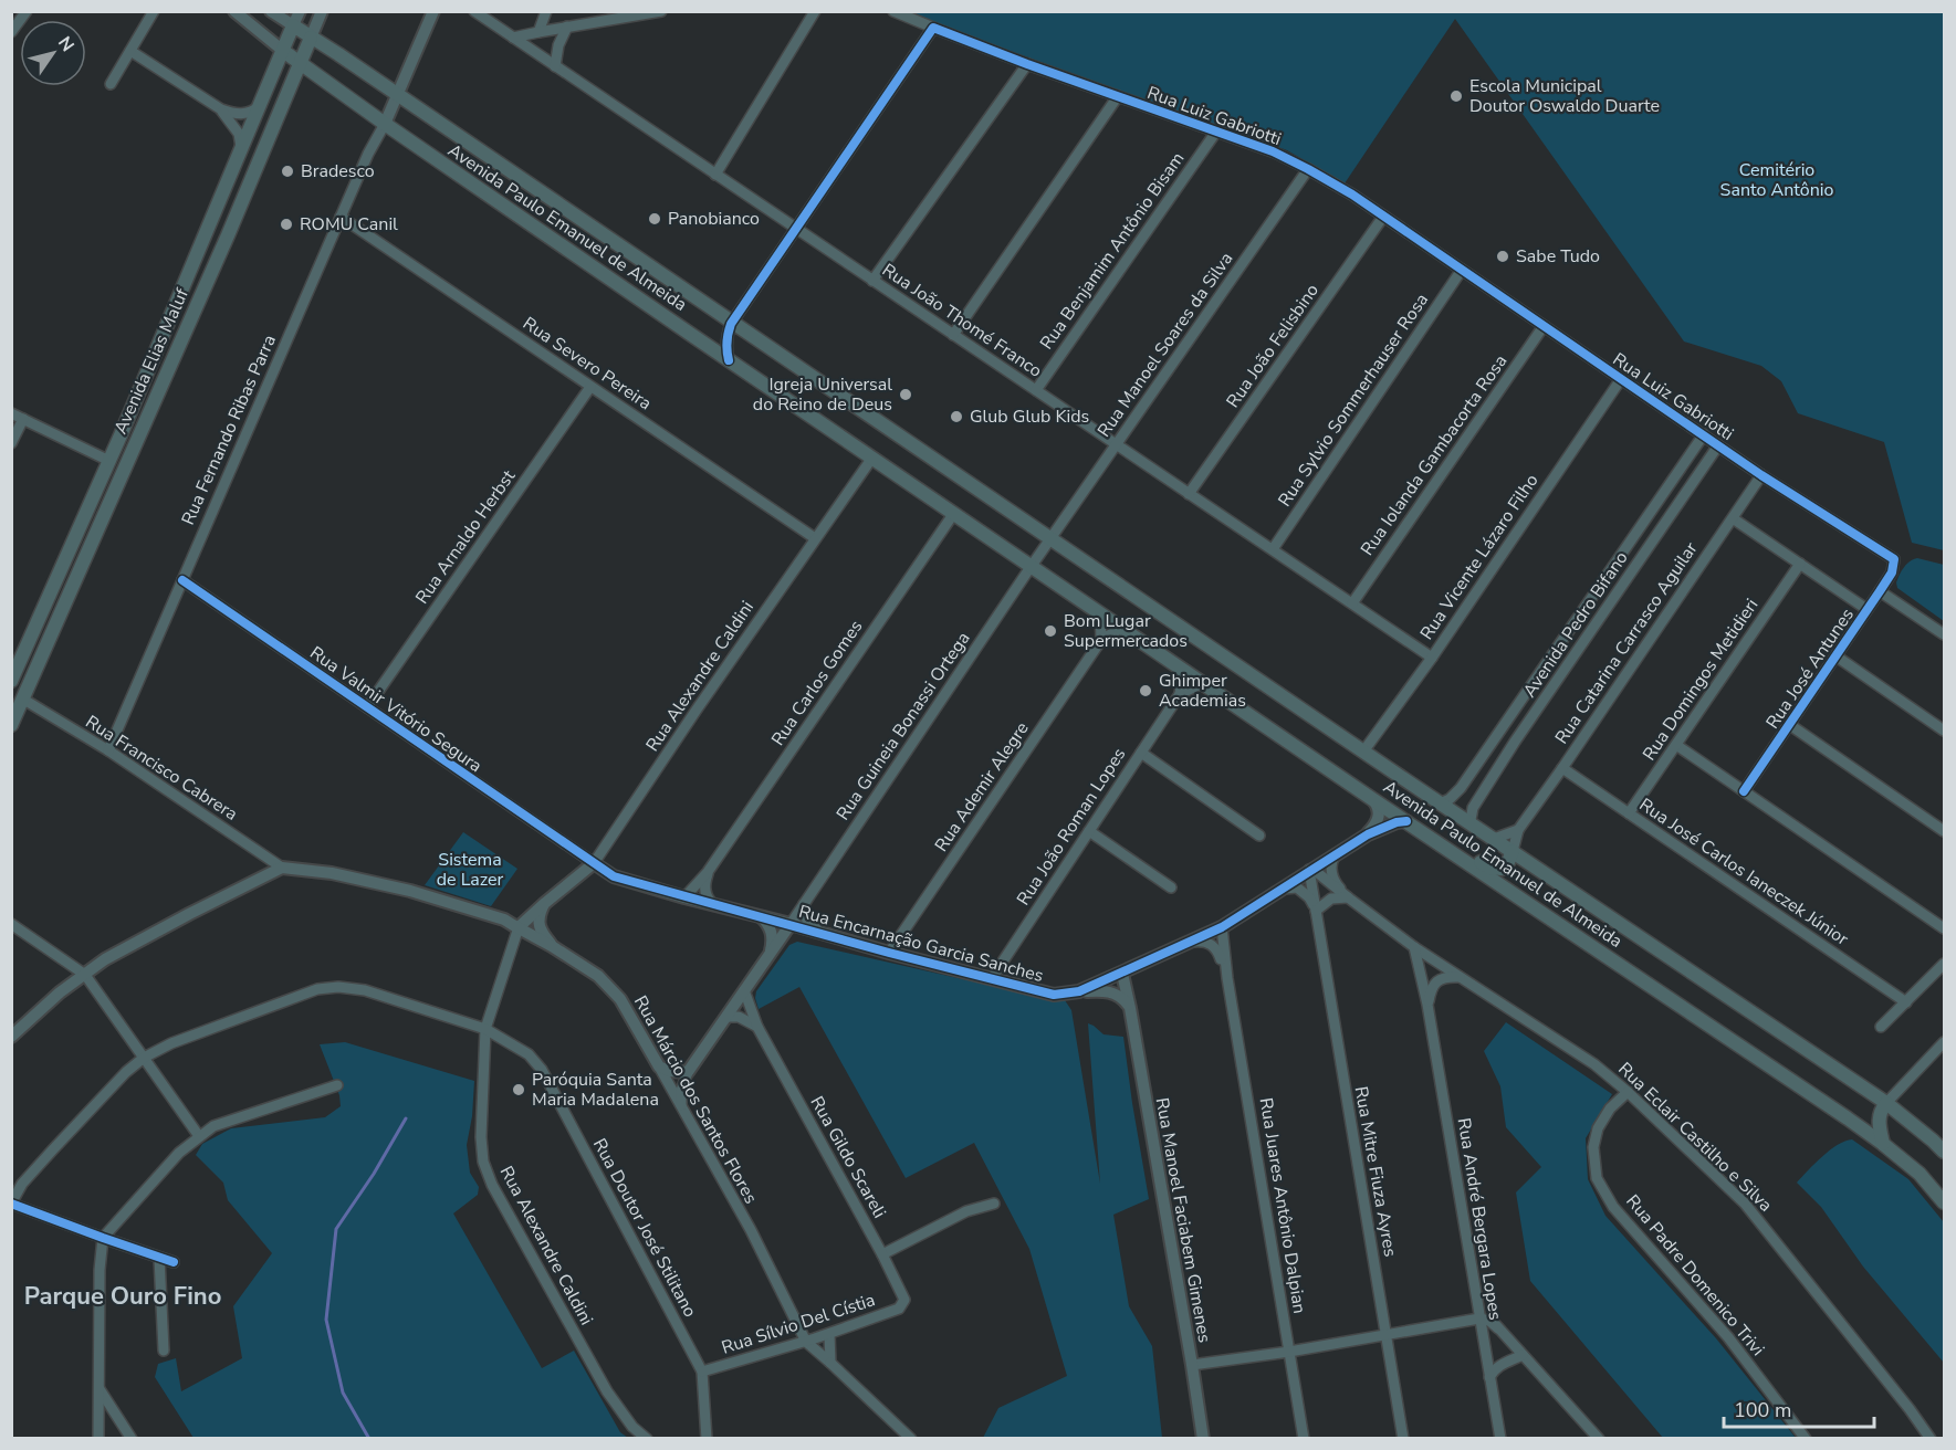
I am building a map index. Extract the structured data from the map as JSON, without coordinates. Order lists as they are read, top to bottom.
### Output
{
  "streets": {
    "main road": ["Avenida Paulo Emanuel de Almeida", "Avenida Elias Maluf"],
    "street": [
      "Rua Luiz Gabriotti",
      "Rua Benjamim Antônio Bisam",
      "Rua João Thomé Franco",
      "Rua Manoel Soares da Silva",
      "Rua João Felisbino",
      "Rua Severo Pereira",
      "Rua Sylvio Sommerhauser Rosa",
      "Rua Fernando Ribas Parra",
      "Rua Iolanda Gambacorta Rosa",
      "Rua Arnaldo Herbst",
      "Rua Vicente Lázaro Filho",
      "Avenida Pedro Bifano",
      "Rua Catarina Carrasco Aguilar",
      "Rua José Antunes",
      "Rua Alexandre Caldini",
      "Rua Domingos Metidieri",
      "Rua Carlos Gomes",
      "Rua Valmir Vitório Segura",
      "Rua Guineia Bonassi Ortega",
      "Rua Francisco Cabrera",
      "Rua Ademir Alegre",
      "Rua João Roman Lopes",
      "Rua José Carlos Ianeczek Júnior",
      "Rua Encarnação Garcia Sanches",
      "Rua Márcio dos Santos Flores",
      "Rua Eclair Castilho e Silva",
      "Rua Gildo Scareli",
      "Rua Mitre Fiuza Ayres",
      "Rua Juares Antônio Dalpian",
      "Rua André Bergara Lopes",
      "Rua Manoel Faciabem Gimenes",
      "Rua Doutor José Stilitano",
      "Rua Padre Domenico Trivi",
      "Rua Sílvio Del Cístia"
    ]
  },
  "crossings": [
    ["Rua Luiz Gabriotti", "Rua Benjamim Antônio Bisam"],
    ["Rua Luiz Gabriotti", "Rua Manoel Soares da Silva"],
    ["Rua Luiz Gabriotti", "Rua João Felisbino"],
    ["Rua Luiz Gabriotti", "Rua Sylvio Sommerhauser Rosa"],
    ["Rua Luiz Gabriotti", "Rua Iolanda Gambacorta Rosa"],
    ["Rua Luiz Gabriotti", "Rua Vicente Lázaro Filho"],
    ["Rua Luiz Gabriotti", "Avenida Pedro Bifano"],
    ["Rua Luiz Gabriotti", "Rua Catarina Carrasco Aguilar"],
    ["Rua Luiz Gabriotti", "Rua José Antunes"],
    ["Avenida Paulo Emanuel de Almeida", "Rua Manoel Soares da Silva"],
    ["Avenida Paulo Emanuel de Almeida", "Avenida Elias Maluf"],
    ["Avenida Paulo Emanuel de Almeida", "Rua Fernando Ribas Parra"],
    ["Avenida Paulo Emanuel de Almeida", "Rua Vicente Lázaro Filho"],
    ["Avenida Paulo Emanuel de Almeida", "Avenida Pedro Bifano"],
    ["Avenida Paulo Emanuel de Almeida", "Rua Catarina Carrasco Aguilar"],
    ["Avenida Paulo Emanuel de Almeida", "Rua Alexandre Caldini"],
    ["Avenida Paulo Emanuel de Almeida", "Rua Carlos Gomes"],
    ["Avenida Paulo Emanuel de Almeida", "Rua Guineia Bonassi Ortega"],
    ["Avenida Paulo Emanuel de Almeida", "Rua Ademir Alegre"],
    ["Avenida Paulo Emanuel de Almeida", "Rua João Roman Lopes"],
    ["Avenida Paulo Emanuel de Almeida", "Rua Encarnação Garcia Sanches"],
    ["Rua Benjamim Antônio Bisam", "Rua João Thomé Franco"],
    ["Rua João Thomé Franco", "Rua Manoel Soares da Silva"],
    ["Rua João Thomé Franco", "Rua João Felisbino"],
    ["Rua João Thomé Franco", "Rua Sylvio Sommerhauser Rosa"],
    ["Rua João Thomé Franco", "Rua Iolanda Gambacorta Rosa"],
    ["Rua João Thomé Franco", "Rua Vicente Lázaro Filho"],
    ["Avenida Elias Maluf", "Rua Francisco Cabrera"],
    ["Rua Severo Pereira", "Rua Fernando Ribas Parra"],
    ["Rua Severo Pereira", "Rua Arnaldo Herbst"],
    ["Rua Severo Pereira", "Rua Alexandre Caldini"],
    ["Rua Fernando Ribas Parra", "Rua Valmir Vitório Segura"],
    ["Rua Fernando Ribas Parra", "Rua Francisco Cabrera"],
    ["Rua Arnaldo Herbst", "Rua Valmir Vitório Segura"],
    ["Rua Catarina Carrasco Aguilar", "Rua José Carlos Ianeczek Júnior"],
    ["Rua Alexandre Caldini", "Rua Valmir Vitório Segura"],
    ["Rua Alexandre Caldini", "Rua Encarnação Garcia Sanches"],
    ["Rua Alexandre Caldini", "Rua Márcio dos Santos Flores"],
    ["Rua Alexandre Caldini", "Rua Doutor José Stilitano"],
    ["Rua Domingos Metidieri", "Rua José Carlos Ianeczek Júnior"],
    ["Rua Carlos Gomes", "Rua Encarnação Garcia Sanches"],
    ["Rua Valmir Vitório Segura", "Rua Encarnação Garcia Sanches"],
    ["Rua Guineia Bonassi Ortega", "Rua Encarnação Garcia Sanches"],
    ["Rua Guineia Bonassi Ortega", "Rua Márcio dos Santos Flores"],
    ["Rua Guineia Bonassi Ortega", "Rua Gildo Scareli"],
    ["Rua Francisco Cabrera", "Rua Márcio dos Santos Flores"],
    ["Rua Ademir Alegre", "Rua Encarnação Garcia Sanches"],
    ["Rua João Roman Lopes", "Rua Encarnação Garcia Sanches"],
    ["Rua Encarnação Garcia Sanches", "Rua Eclair Castilho e Silva"],
    ["Rua Encarnação Garcia Sanches", "Rua Mitre Fiuza Ayres"],
    ["Rua Encarnação Garcia Sanches", "Rua Juares Antônio Dalpian"],
    ["Rua Encarnação Garcia Sanches", "Rua Manoel Faciabem Gimenes"],
    ["Rua Márcio dos Santos Flores", "Rua Sílvio Del Cístia"],
    ["Rua Eclair Castilho e Silva", "Rua Mitre Fiuza Ayres"],
    ["Rua Eclair Castilho e Silva", "Rua André Bergara Lopes"],
    ["Rua Eclair Castilho e Silva", "Rua Padre Domenico Trivi"],
    ["Rua Gildo Scareli", "Rua Sílvio Del Cístia"],
    ["Rua Doutor José Stilitano", "Rua Sílvio Del Cístia"]
  ],
  "districts": ["Parque Ouro Fino"],
  "parks": ["Cemitério Santo Antônio", "Sistema de Lazer"],
  "places": [
    "Escola Municipal Doutor Oswaldo Duarte",
    "Bradesco",
    "Panobianco",
    "ROMU Canil",
    "Sabe Tudo",
    "Igreja Universal do Reino de Deus",
    "Glub Glub Kids",
    "Bom Lugar Supermercados",
    "Ghimper Academias",
    "Paróquia Santa Maria Madalena"
  ],
  "scale_bar": "100 m",
  "north": "top right"
}
